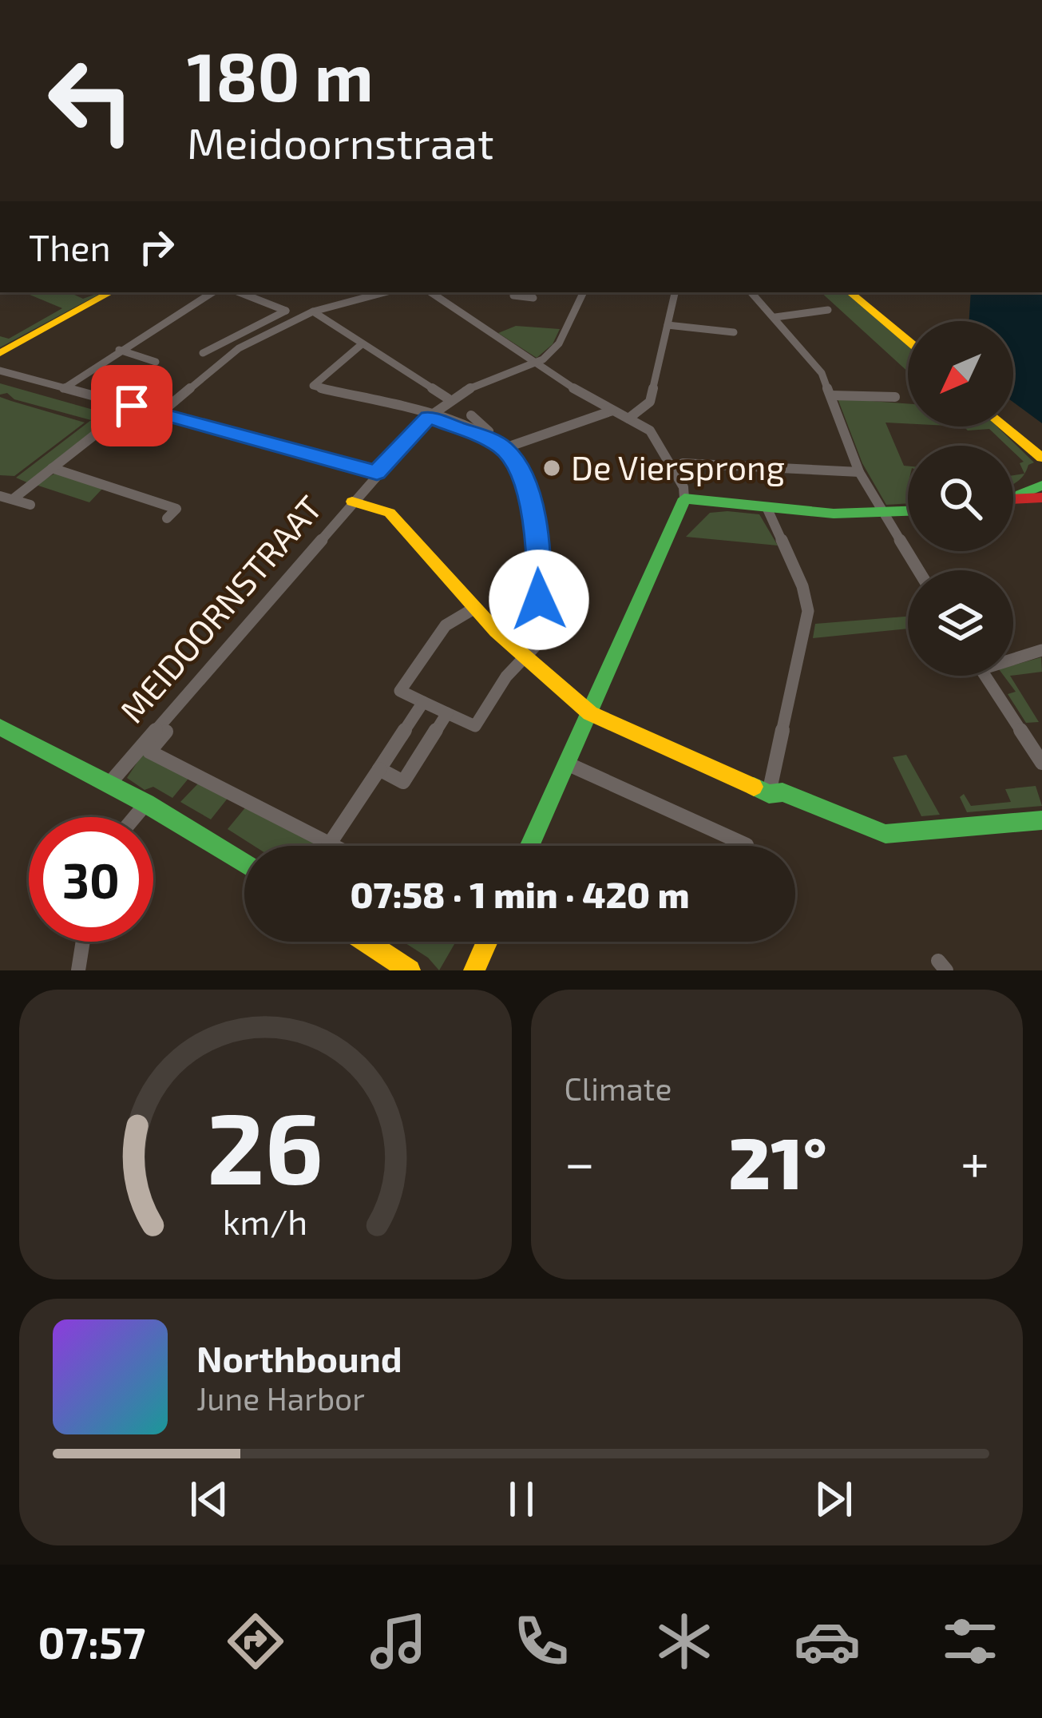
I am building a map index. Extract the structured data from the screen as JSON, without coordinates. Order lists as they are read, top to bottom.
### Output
{
  "streets": {
    "street": ["MEIDOORNSTRAAT"]
  },
  "places": ["De Viersprong"],
  "north": "bottom left",
  "page": {
    "turn": ["180 m", "Meidoornstraat"],
    "then": "Then",
    "limit": "30",
    "trip": "07:58 · 1 min · 420 m",
    "tile": "Climate",
    "heat": ["−", "21°", "+"],
    "song": ["Northbound", "June Harbor"],
    "tabs": "07:57",
    "gauge": ["26", "km/h"]
  }
}
